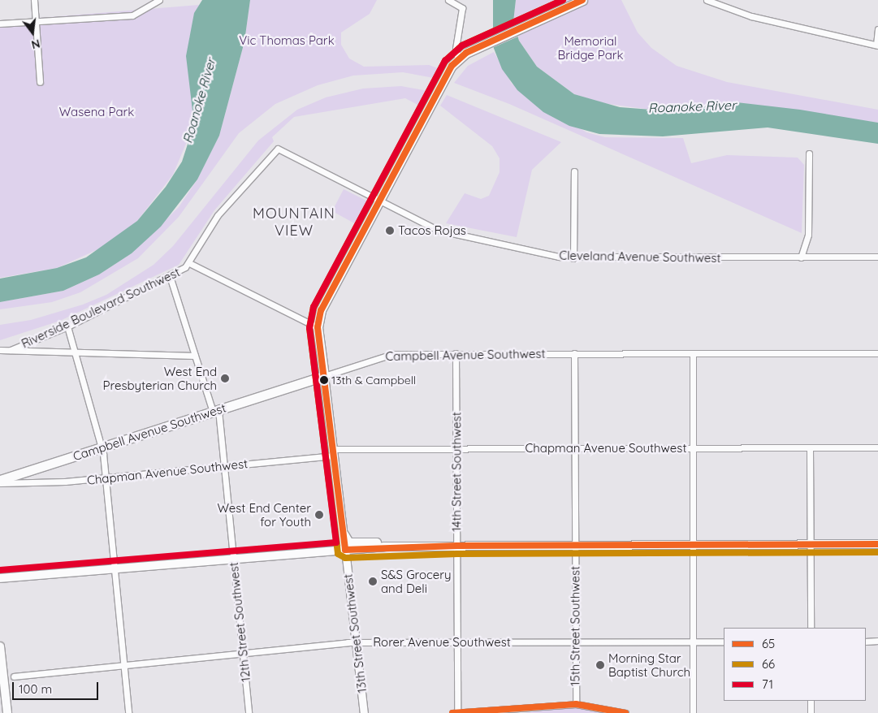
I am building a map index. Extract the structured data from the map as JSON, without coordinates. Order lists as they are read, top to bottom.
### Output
{
  "streets": {
    "main road": ["Campbell Avenue Southwest", "13th Street Southwest"],
    "street": [
      "Cleveland Avenue Southwest",
      "Riverside Boulevard Southwest",
      "Chapman Avenue Southwest",
      "14th Street Southwest",
      "12th Street Southwest",
      "15th Street Southwest",
      "Rorer Avenue Southwest"
    ]
  },
  "crossings": [
    ["Cleveland Avenue Southwest", "Riverside Boulevard Southwest"],
    ["Cleveland Avenue Southwest", "13th Street Southwest"],
    ["Riverside Boulevard Southwest", "12th Street Southwest"],
    ["Campbell Avenue Southwest", "14th Street Southwest"],
    ["Campbell Avenue Southwest", "12th Street Southwest"],
    ["Campbell Avenue Southwest", "15th Street Southwest"],
    ["Campbell Avenue Southwest", "13th Street Southwest"],
    ["Chapman Avenue Southwest", "14th Street Southwest"],
    ["Chapman Avenue Southwest", "12th Street Southwest"],
    ["Chapman Avenue Southwest", "15th Street Southwest"],
    ["Chapman Avenue Southwest", "13th Street Southwest"],
    ["14th Street Southwest", "Rorer Avenue Southwest"],
    ["12th Street Southwest", "Rorer Avenue Southwest"],
    ["15th Street Southwest", "Rorer Avenue Southwest"],
    ["13th Street Southwest", "Rorer Avenue Southwest"]
  ],
  "districts": ["MOUNTAIN VIEW"],
  "water": ["Roanoke River"],
  "parks": ["Vic Thomas Park", "Memorial Bridge Park", "Wasena Park"],
  "places": [
    "Tacos Rojas",
    "West End Presbyterian Church",
    "13th & Campbell",
    "West End Center for Youth",
    "S&S Grocery and Deli",
    "Morning Star Baptist Church"
  ],
  "lines": ["transit line 65", "transit line 66", "transit line 71"],
  "legend": ["65", "66", "71"],
  "scale_bar": "100 m",
  "north": "bottom"
}
